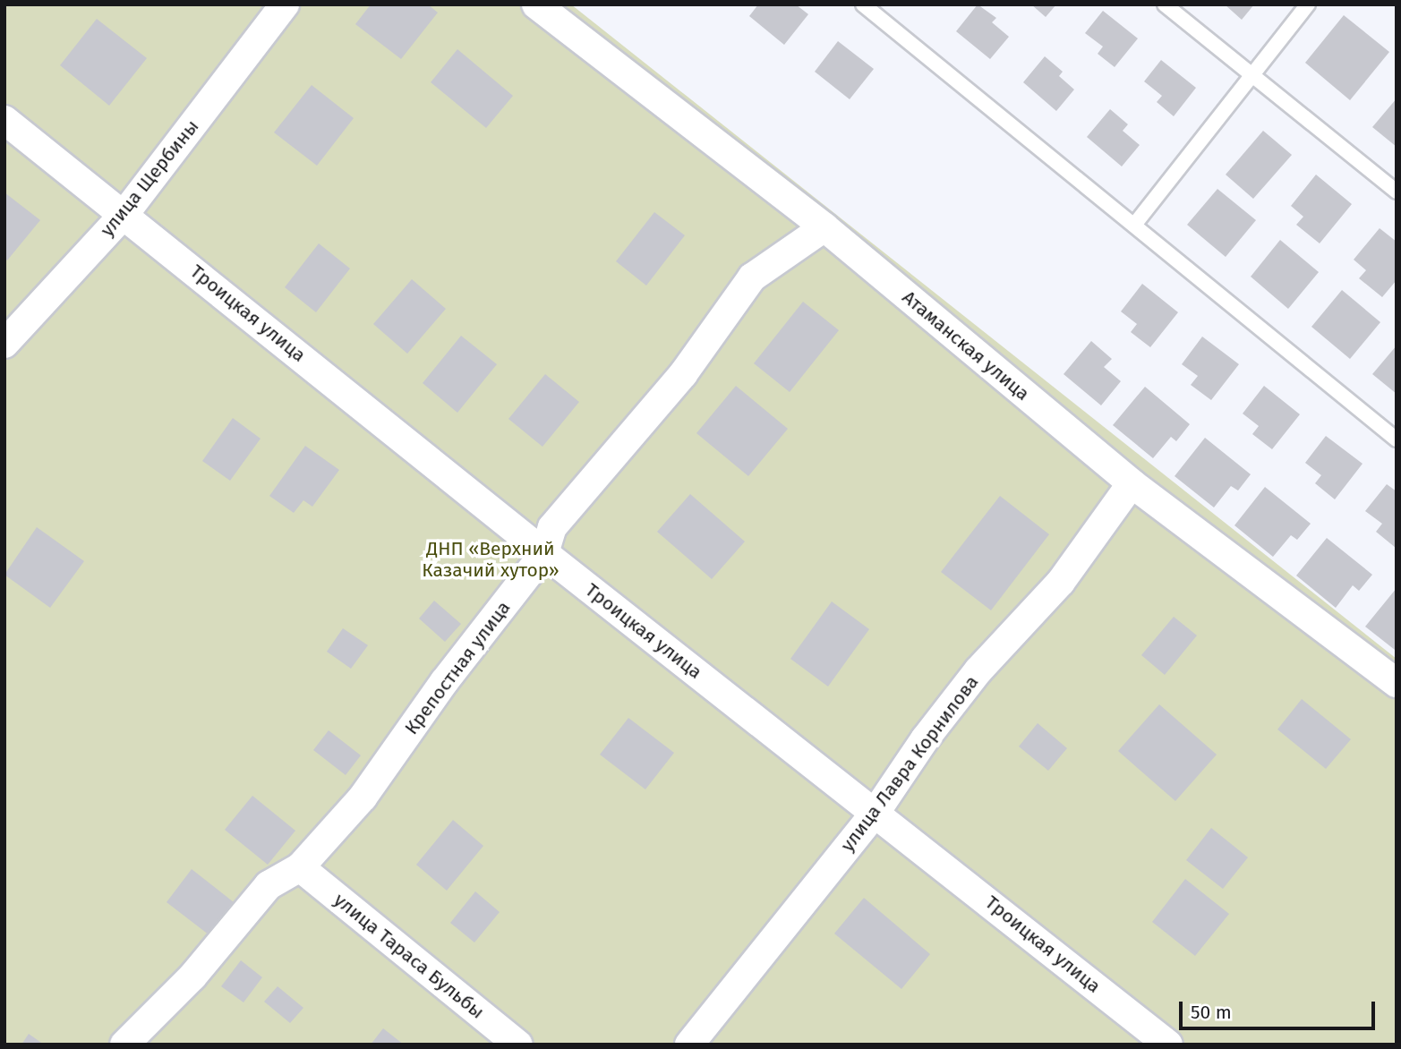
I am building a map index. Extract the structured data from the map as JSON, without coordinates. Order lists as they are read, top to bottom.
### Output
{
  "streets": {
    "street": [
      "улица Щербины",
      "Троицкая улица",
      "Атаманская улица",
      "Крепостная улица",
      "улица Лавра Корнилова",
      "улица Тараса Бульбы"
    ]
  },
  "crossings": [
    ["улица Щербины", "Троицкая улица"],
    ["Троицкая улица", "Крепостная улица"],
    ["Троицкая улица", "улица Лавра Корнилова"],
    ["Атаманская улица", "Крепостная улица"],
    ["Атаманская улица", "улица Лавра Корнилова"],
    ["Крепостная улица", "улица Тараса Бульбы"]
  ],
  "parks": ["ДНП «Верхний Казачий хутор»"],
  "scale_bar": "50 m"
}
